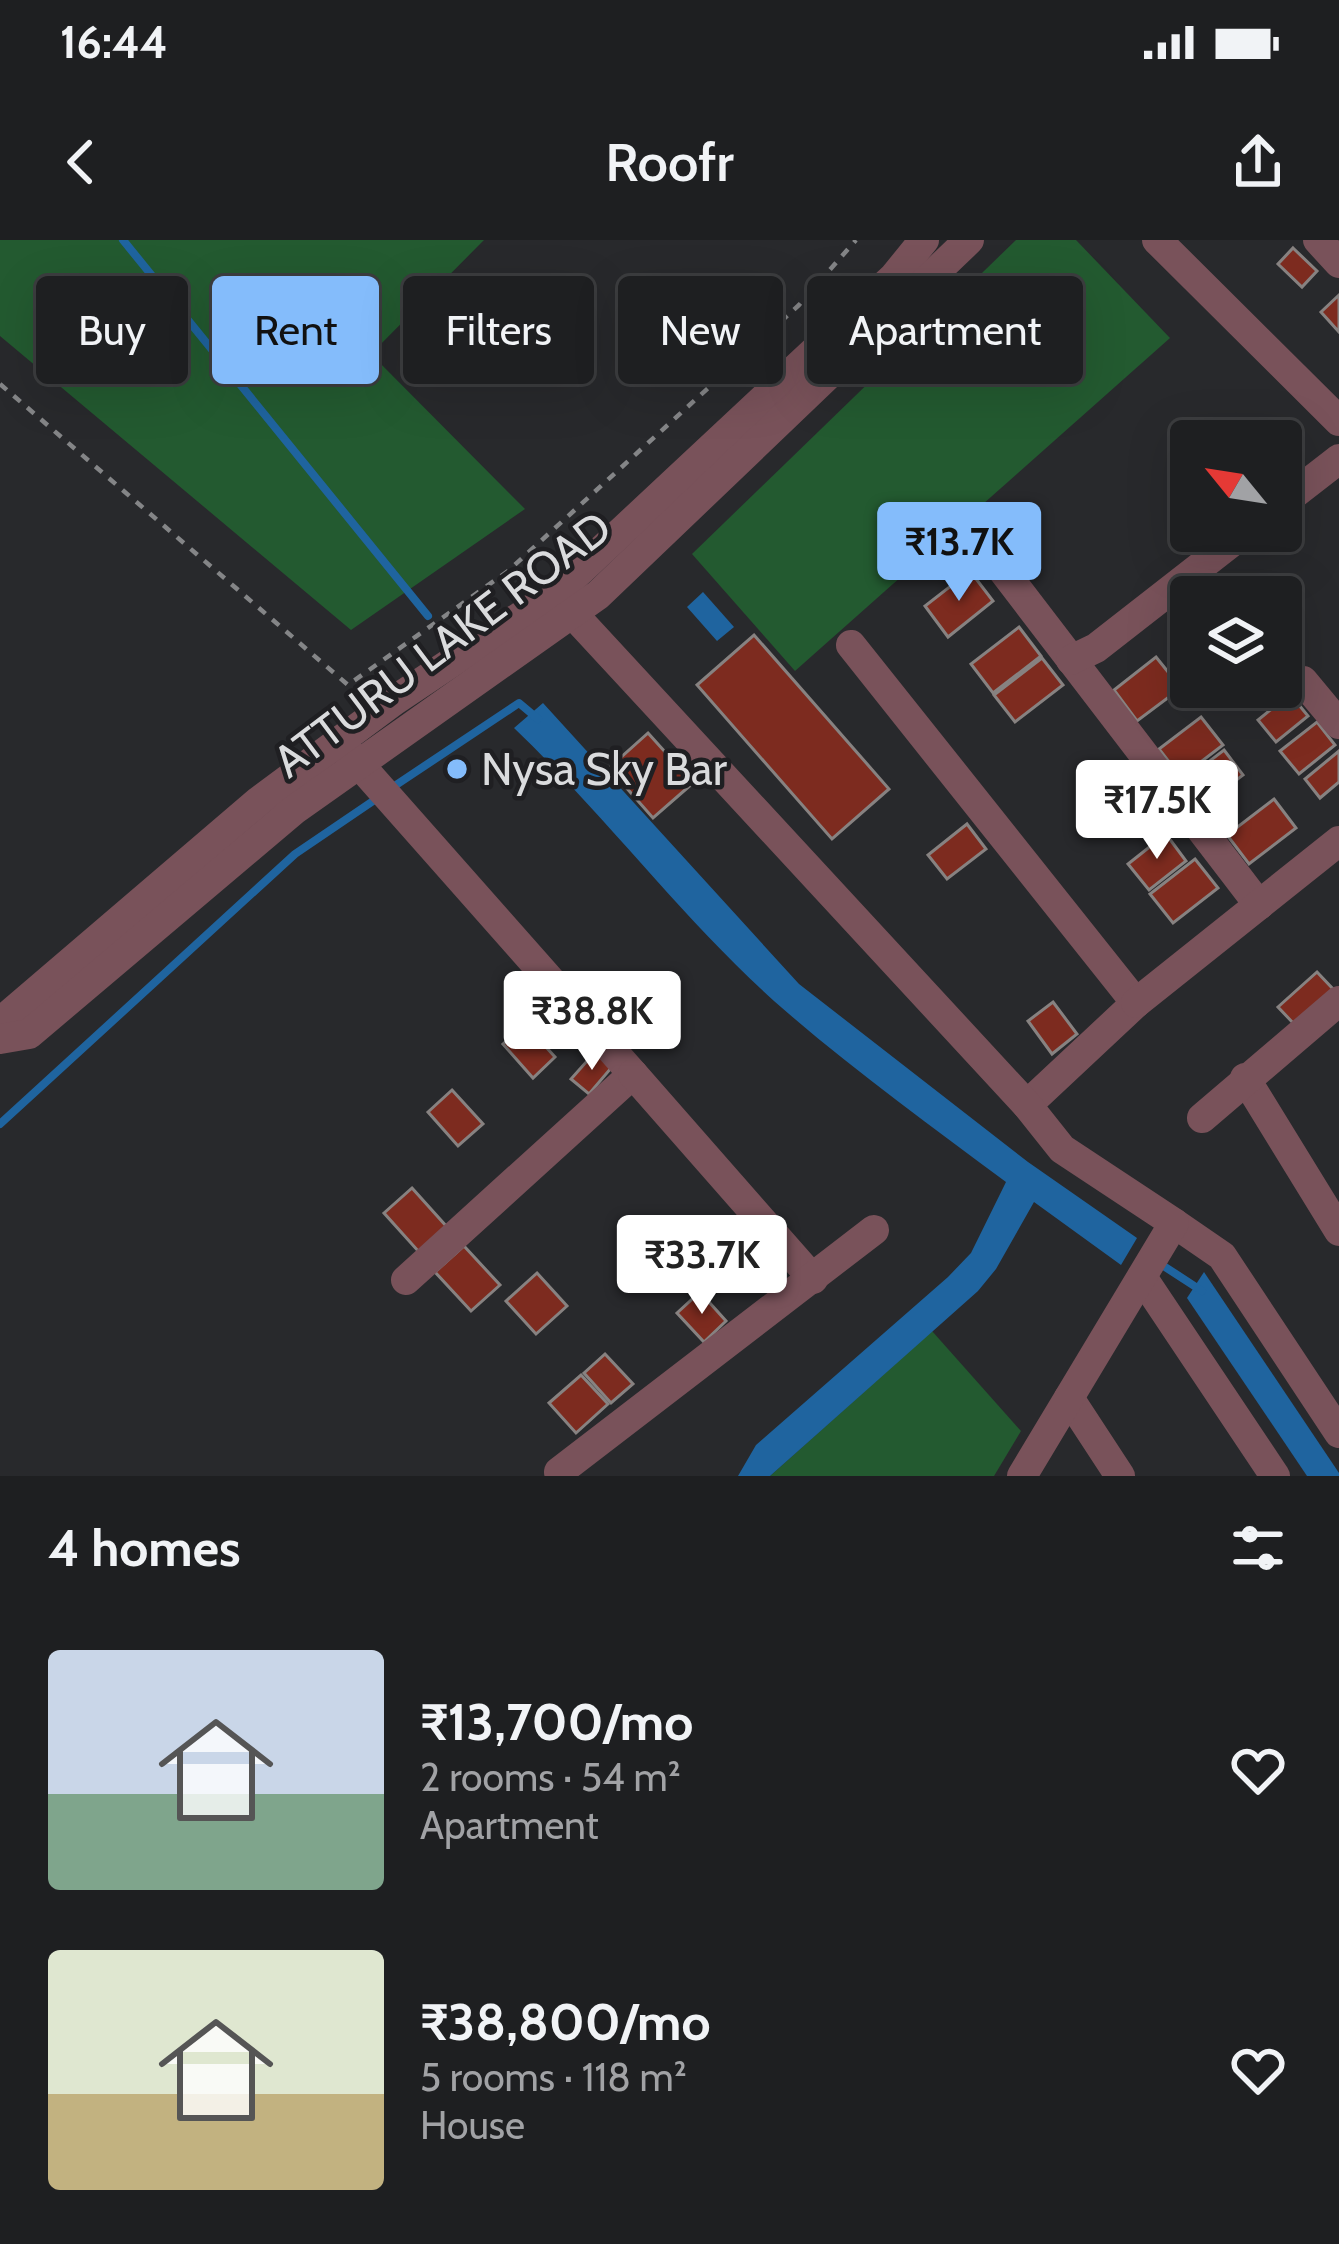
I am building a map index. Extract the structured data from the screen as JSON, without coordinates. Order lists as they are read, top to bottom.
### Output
{
  "streets": {
    "street": ["ATTURU LAKE ROAD"]
  },
  "places": ["Nysa Sky Bar"],
  "north": "top left",
  "page": {
    "status": "16:44",
    "header": "Roofr",
    "chip": [
      "Buy",
      "Rent",
      "Filters",
      "New",
      "Apartment"
    ],
    "price": [
      "₹13.7K",
      "₹17.5K",
      "₹38.8K",
      "₹33.7K"
    ],
    "heading": "4 homes",
    "list": [
      {
        "name": "₹13,700/mo",
        "note": "2 rooms · 54 m² · Apartment"
      },
      {
        "name": "₹38,800/mo",
        "note": "5 rooms · 118 m² · House"
      }
    ]
  }
}
